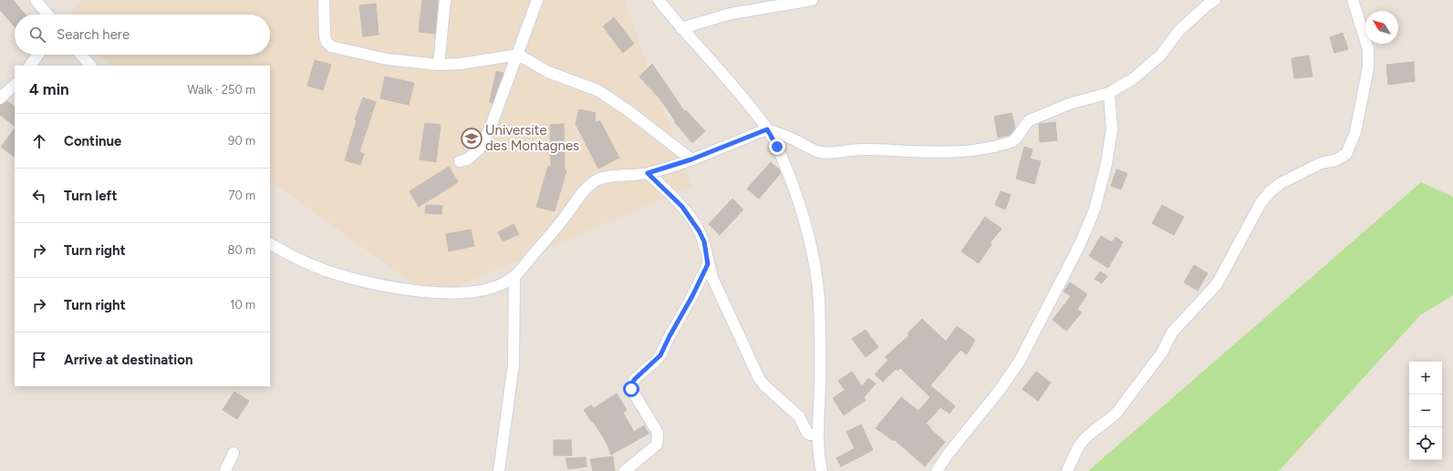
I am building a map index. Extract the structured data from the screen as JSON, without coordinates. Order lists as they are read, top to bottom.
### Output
{
  "places": {
    "school or university": ["Universite des Montagnes"]
  },
  "north": "top left",
  "page": {
    "search": "Search here",
    "heading": ["4 min", "Walk · 250 m"],
    "list": [
      ["Continue", "90 m"],
      ["Turn left", "70 m"],
      ["Turn right", "80 m"],
      ["Turn right", "10 m"],
      "Arrive at destination"
    ],
    "map_buttons": ["+", "−"]
  }
}
